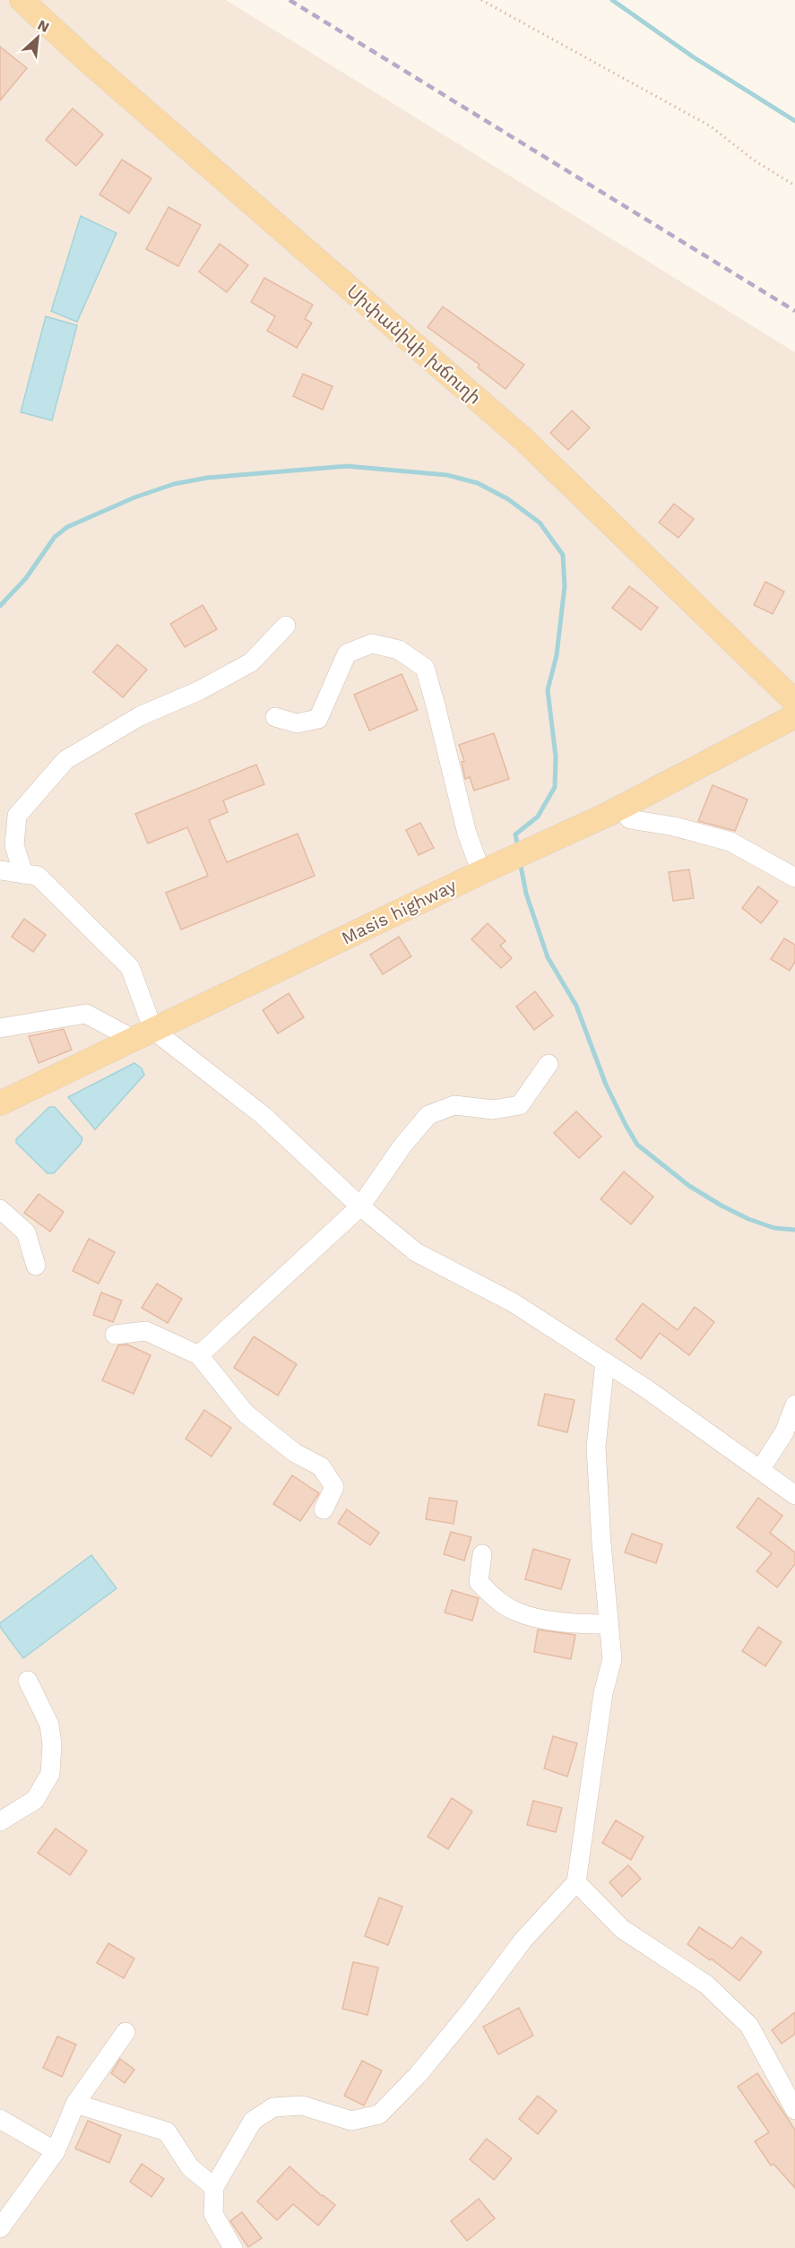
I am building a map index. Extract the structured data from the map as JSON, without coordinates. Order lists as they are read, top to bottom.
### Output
{
  "streets": {
    "main road": ["Սիփանիկի խճուղի", "Masis highway"]
  },
  "north": "top right"
}
